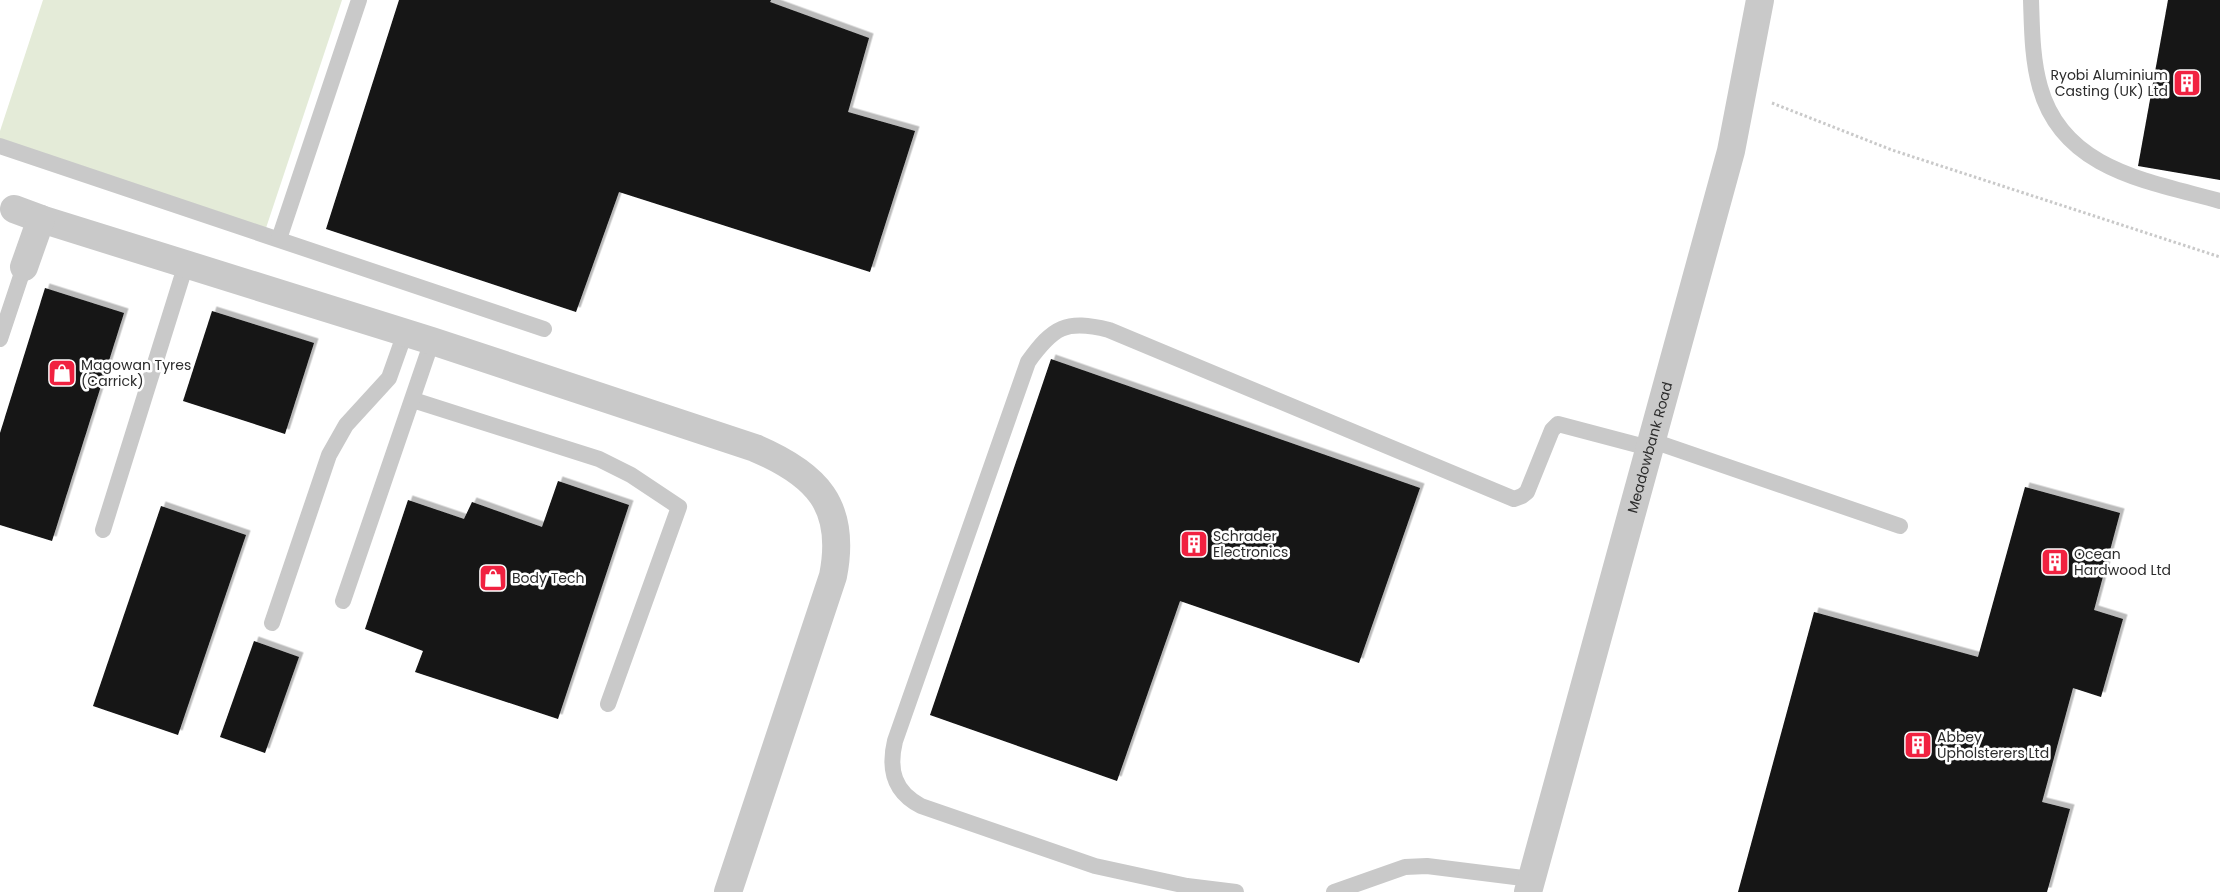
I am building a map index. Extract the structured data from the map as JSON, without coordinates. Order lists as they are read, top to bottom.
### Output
{
  "streets": {
    "street": ["Meadowbank Road"]
  },
  "places": {
    "building": [
      "Ryobi Aluminium Casting (UK) Ltd",
      "Schrader Electronics",
      "Ocean Hardwood Ltd",
      "Abbey Upholsterers Ltd"
    ],
    "shop": ["Magowan Tyres (Carrick)", "Body Tech"]
  }
}
